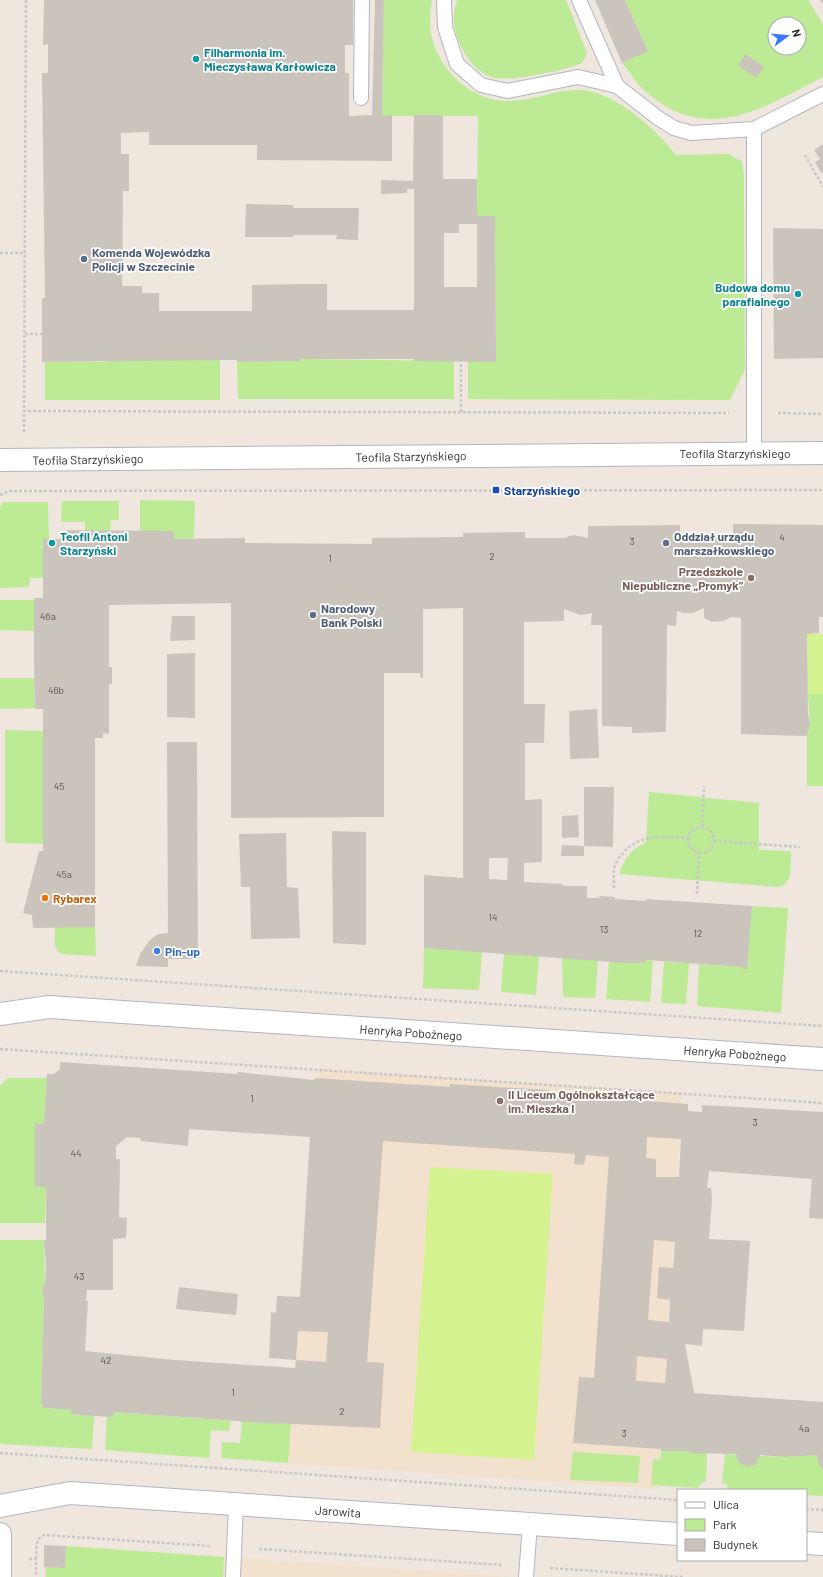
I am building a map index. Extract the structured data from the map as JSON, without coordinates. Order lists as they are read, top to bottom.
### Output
{
  "streets": {
    "street": ["Teofila Starzyńskiego", "Henryka Pobożnego", "Jarowita"]
  },
  "places": {
    "other": [
      "Filharmonia im. Mieczysława Karłowicza",
      "Komenda Wojewódzka Policji w Szczecinie",
      "Budowa domu parafialnego",
      "Teofil Antoni Starzyński",
      "Oddział urządu marszałkowskiego",
      "Przedszkole Niepubliczne „Promyk”",
      "Narodowy Bank Polski",
      "Rybarex",
      "Pin-up",
      "II Liceum Ogólnokształcące im. Mieszka I"
    ],
    "transit": ["Starzyńskiego"]
  },
  "house_numbers": [
    "4",
    "3",
    "2",
    "1",
    "46a",
    "46b",
    "45",
    "45a",
    "14",
    "13",
    "12",
    "1",
    "3",
    "44",
    "43",
    "42",
    "1",
    "2",
    "4a",
    "3"
  ],
  "legend": ["Ulica", "Park", "Budynek"],
  "north": "right"
}
